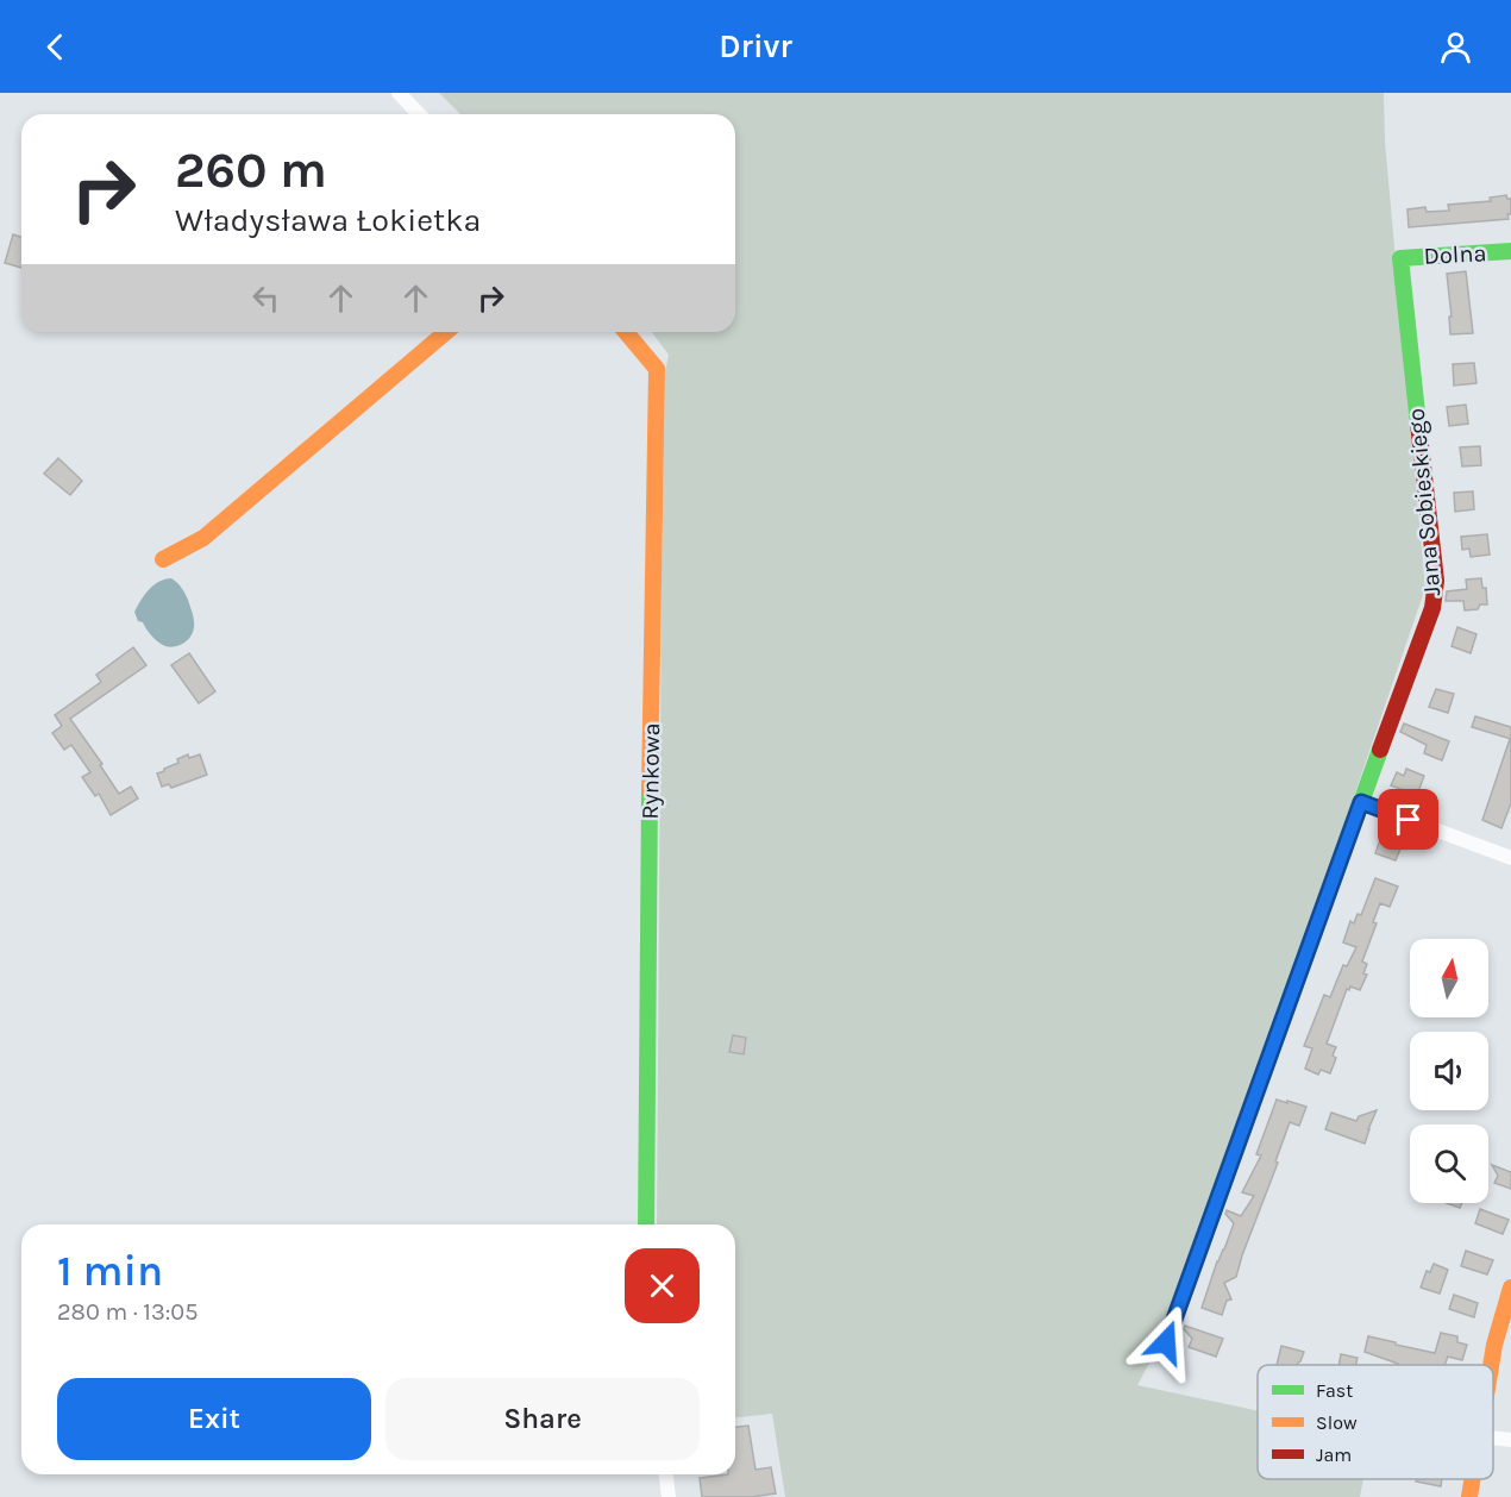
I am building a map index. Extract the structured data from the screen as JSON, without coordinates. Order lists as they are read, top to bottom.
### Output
{
  "streets": {
    "street": ["Dolna", "Jana Sobieskiego", "Rynkowa"]
  },
  "crossings": [
    ["Dolna", "Jana Sobieskiego"]
  ],
  "legend": ["Fast", "Slow", "Jam"],
  "north": "top",
  "page": {
    "header": "Drivr",
    "turn": ["260 m", "Władysława Łokietka"],
    "heading": ["1 min", "280 m · 13:05"],
    "buttons": ["Exit", "Share"]
  }
}
